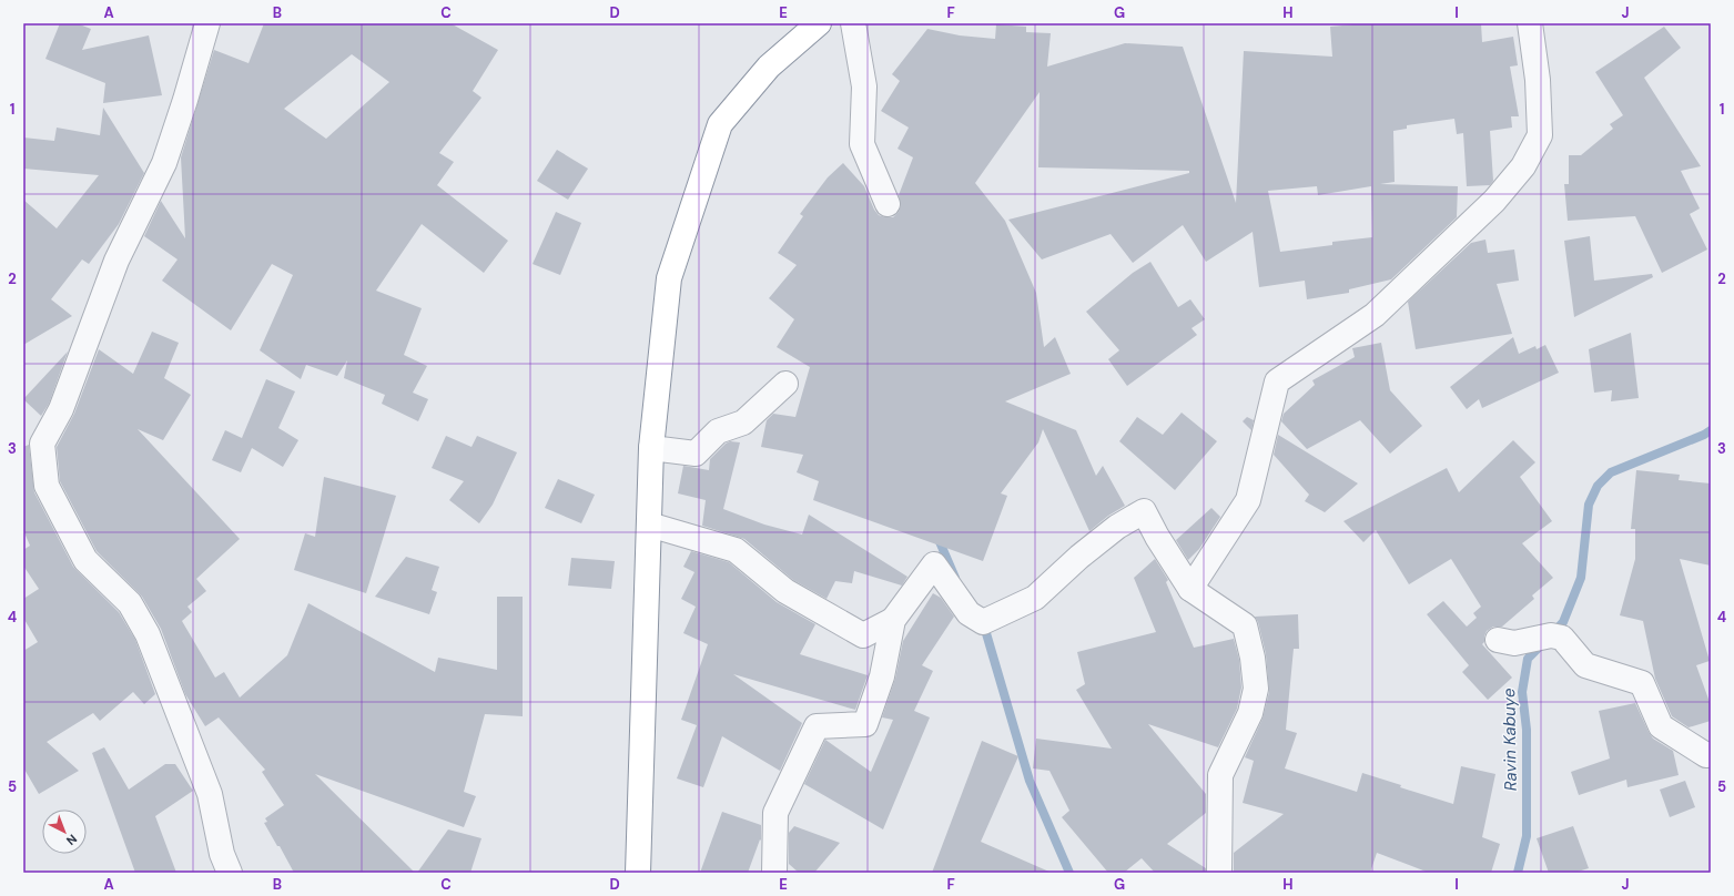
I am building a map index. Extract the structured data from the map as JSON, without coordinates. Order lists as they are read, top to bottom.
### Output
{
  "water": ["Ravin Kabuye"],
  "north": "bottom right",
  "grid": {
    "columns": [
      "A",
      "B",
      "C",
      "D",
      "E",
      "F",
      "G",
      "H",
      "I",
      "J"
    ],
    "rows": [
      "1",
      "2",
      "3",
      "4",
      "5"
    ]
  }
}
